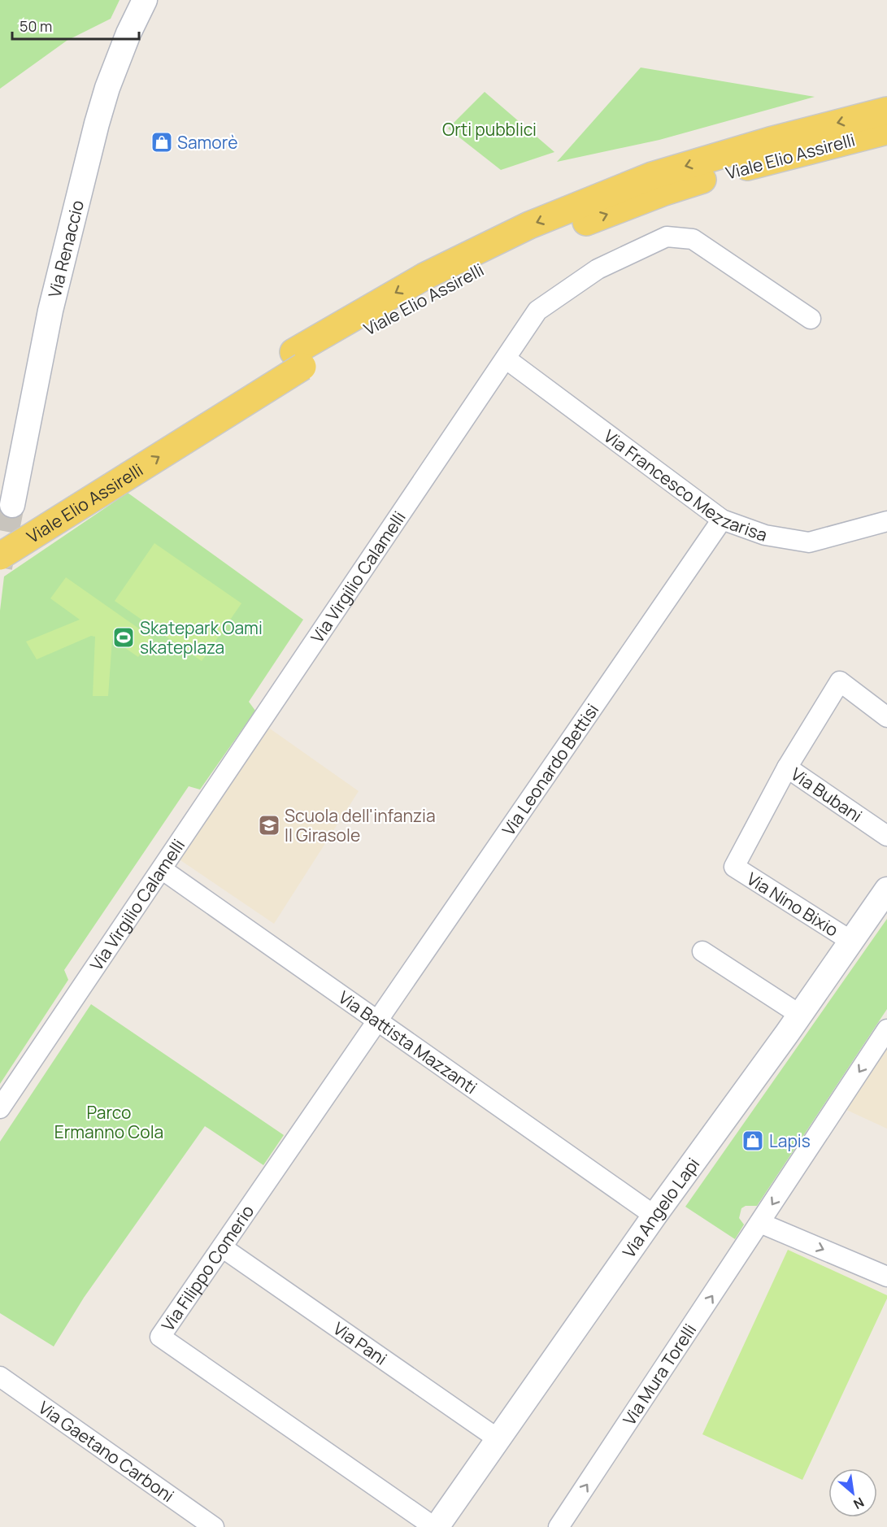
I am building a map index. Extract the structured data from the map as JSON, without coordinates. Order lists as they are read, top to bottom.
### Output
{
  "streets": {
    "main road": ["Viale Elio Assirelli"],
    "street": [
      "Via Renaccio",
      "Via Francesco Mezzarisa",
      "Via Virgilio Calamelli",
      "Via Leonardo Bettisi",
      "Via Bubani",
      "Via Nino Bixio",
      "Via Battista Mazzanti",
      "Via Angelo Lapi",
      "Via Filippo Comerio",
      "Via Pani",
      "Via Mura Torelli",
      "Via Gaetano Carboni"
    ]
  },
  "crossings": [
    ["Via Francesco Mezzarisa", "Via Virgilio Calamelli"],
    ["Via Francesco Mezzarisa", "Via Leonardo Bettisi"],
    ["Via Virgilio Calamelli", "Via Battista Mazzanti"],
    ["Via Leonardo Bettisi", "Via Battista Mazzanti"],
    ["Via Leonardo Bettisi", "Via Filippo Comerio"],
    ["Via Bubani", "Via Nino Bixio"],
    ["Via Nino Bixio", "Via Angelo Lapi"],
    ["Via Battista Mazzanti", "Via Angelo Lapi"],
    ["Via Battista Mazzanti", "Via Filippo Comerio"],
    ["Via Angelo Lapi", "Via Filippo Comerio"],
    ["Via Angelo Lapi", "Via Pani"],
    ["Via Filippo Comerio", "Via Pani"]
  ],
  "parks": ["Orti pubblici", "Parco Ermanno Cola"],
  "places": {
    "shop": ["Samorè", "Lapis"],
    "sports": ["Skatepark Oami skateplaza"],
    "school or university": ["Scuola dell'infanzia Il Girasole"]
  },
  "scale_bar": "50 m",
  "north": "bottom right"
}
